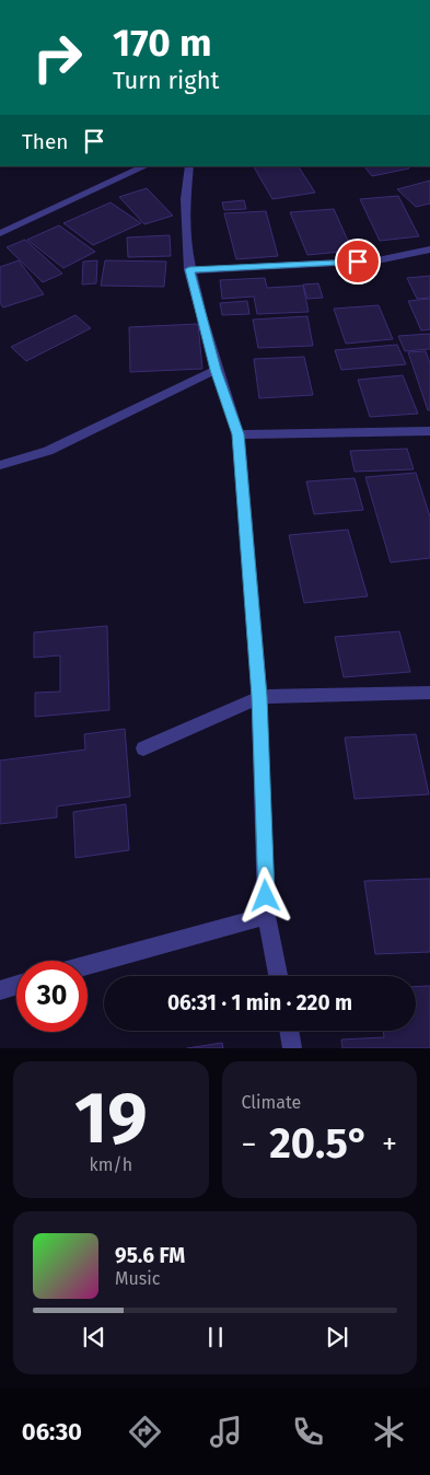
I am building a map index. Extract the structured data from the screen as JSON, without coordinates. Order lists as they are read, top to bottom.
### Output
{
  "page": {
    "turn": ["170 m", "Turn right"],
    "then": "Then",
    "limit": "30",
    "trip": "06:31 · 1 min · 220 m",
    "tile": [
      ["19", "km/h"],
      "Climate"
    ],
    "heat": ["−", "20.5°", "+"],
    "song": ["95.6 FM", "Music"],
    "tabs": "06:30"
  }
}
